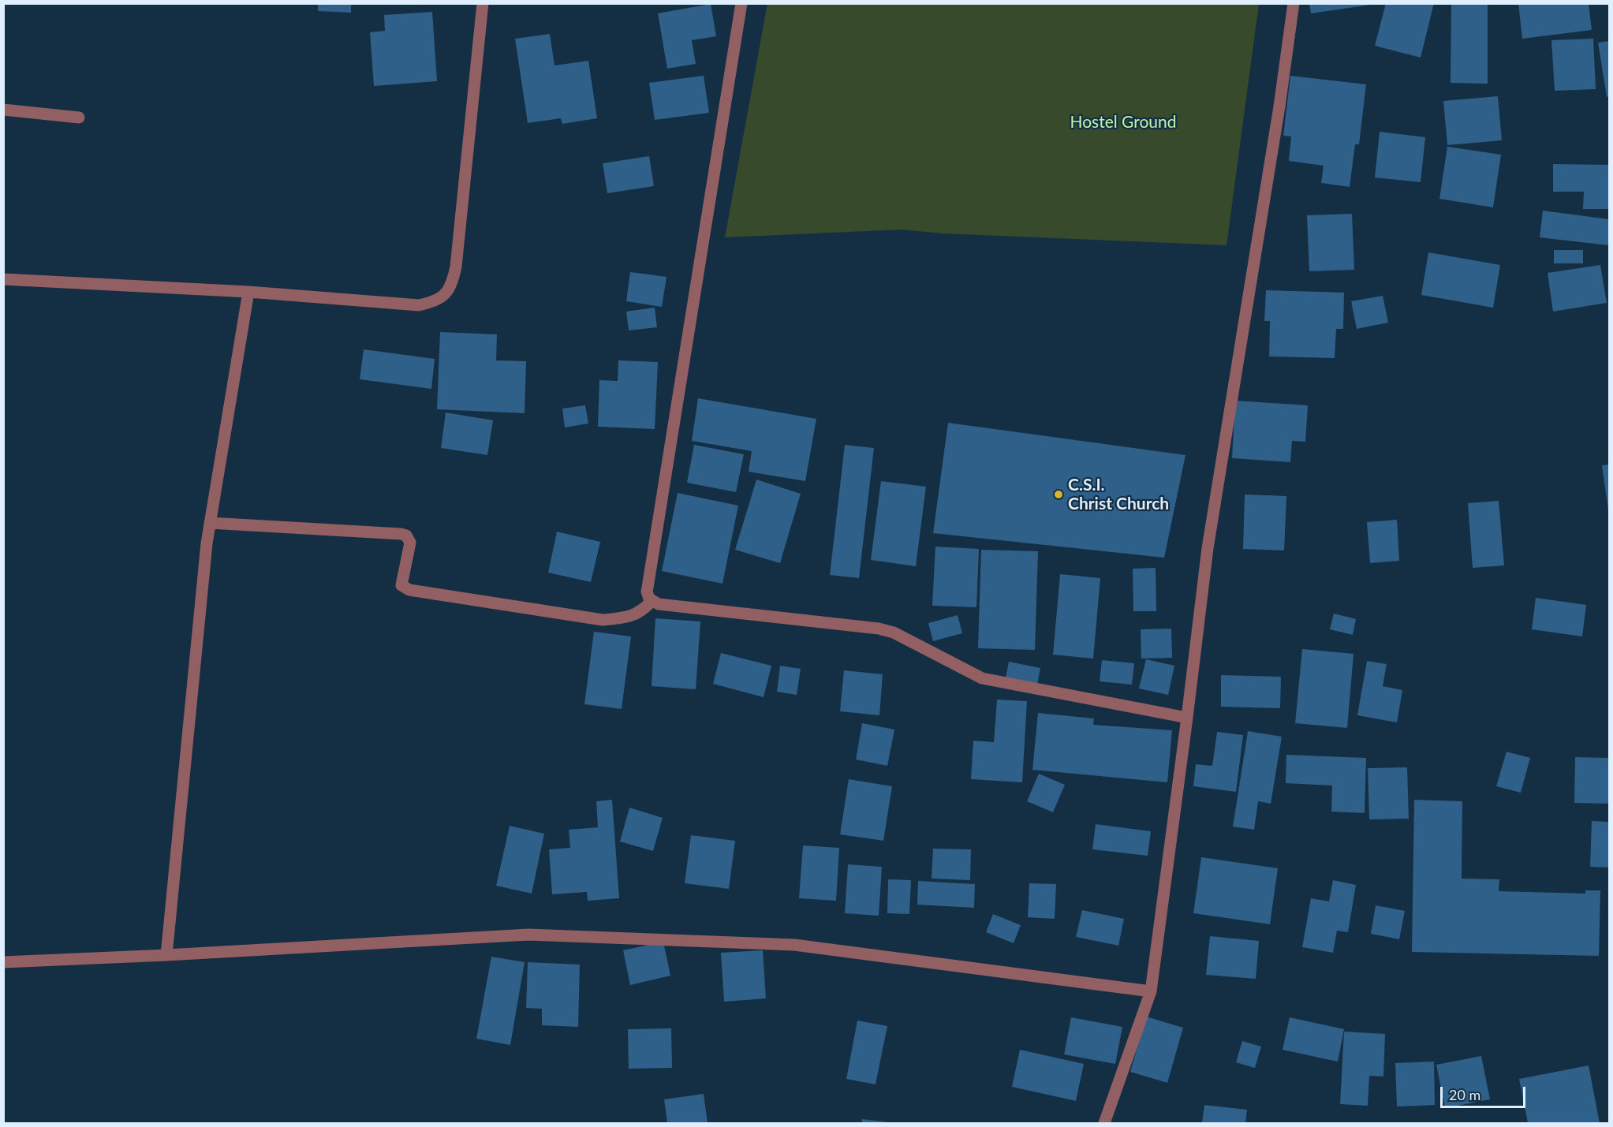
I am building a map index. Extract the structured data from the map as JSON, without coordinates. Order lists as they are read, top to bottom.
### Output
{
  "parks": ["Hostel Ground"],
  "places": ["C.S.I. Christ Church"],
  "scale_bar": "20 m"
}
